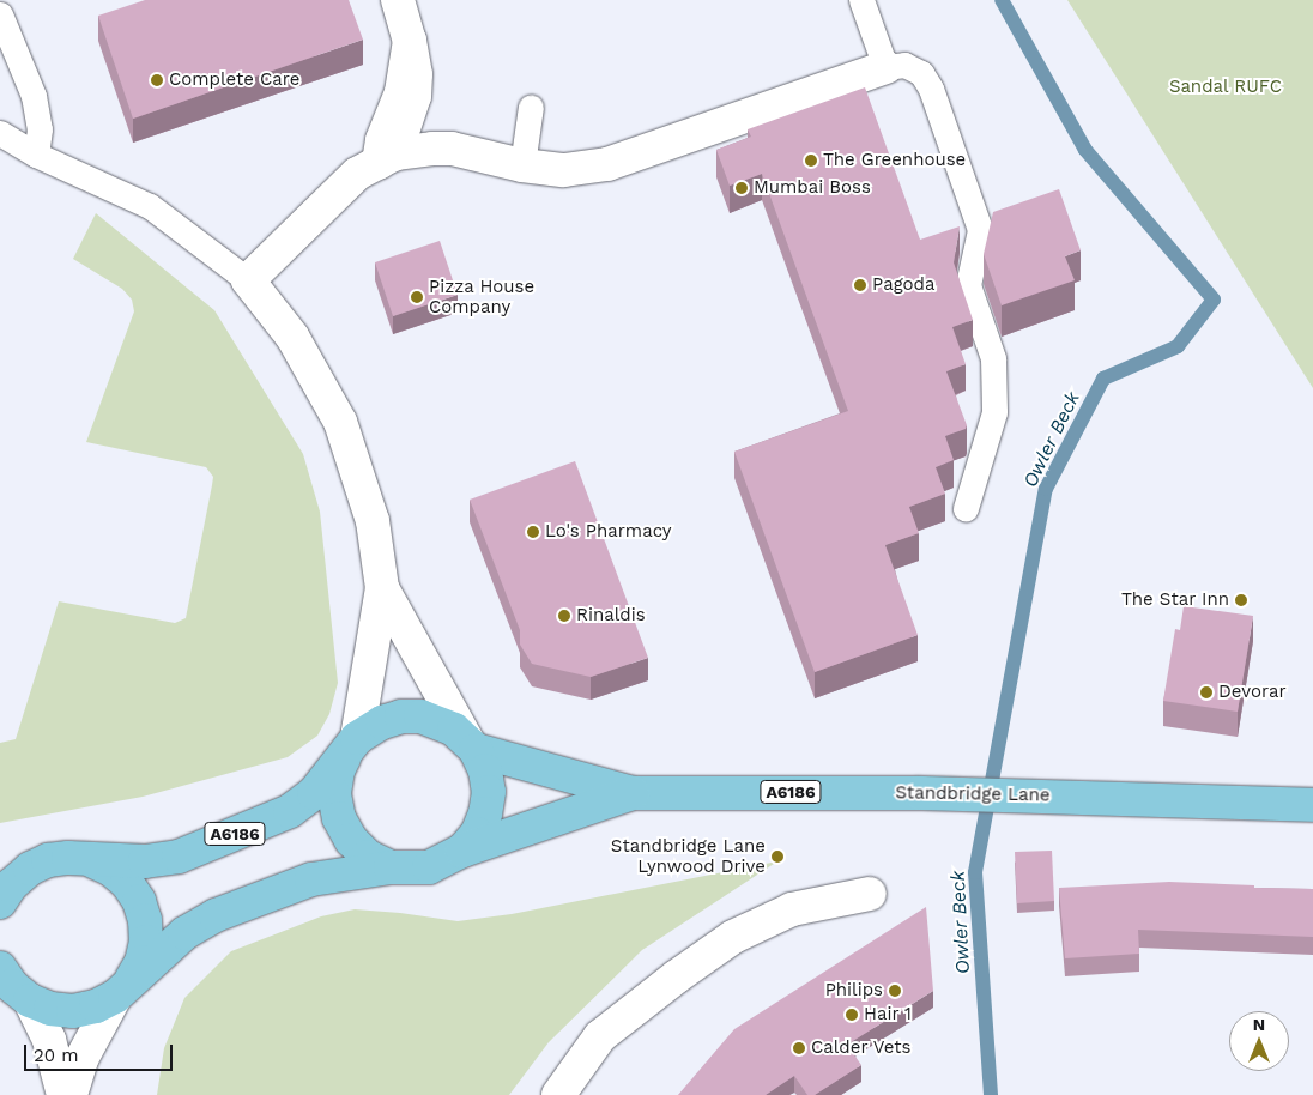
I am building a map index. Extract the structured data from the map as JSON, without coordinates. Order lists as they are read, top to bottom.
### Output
{
  "streets": {
    "main road": ["A6186", "Standbridge Lane"]
  },
  "water": ["Owler Beck"],
  "parks": ["Sandal RUFC"],
  "places": [
    "Complete Care",
    "The Greenhouse",
    "Mumbai Boss",
    "Pagoda",
    "Pizza House Company",
    "Lo's Pharmacy",
    "The Star Inn",
    "Rinaldis",
    "Devorar",
    "Standbridge Lane Lynwood Drive",
    "Philips",
    "Hair 1",
    "Calder Vets"
  ],
  "scale_bar": "20 m",
  "north": "top"
}
